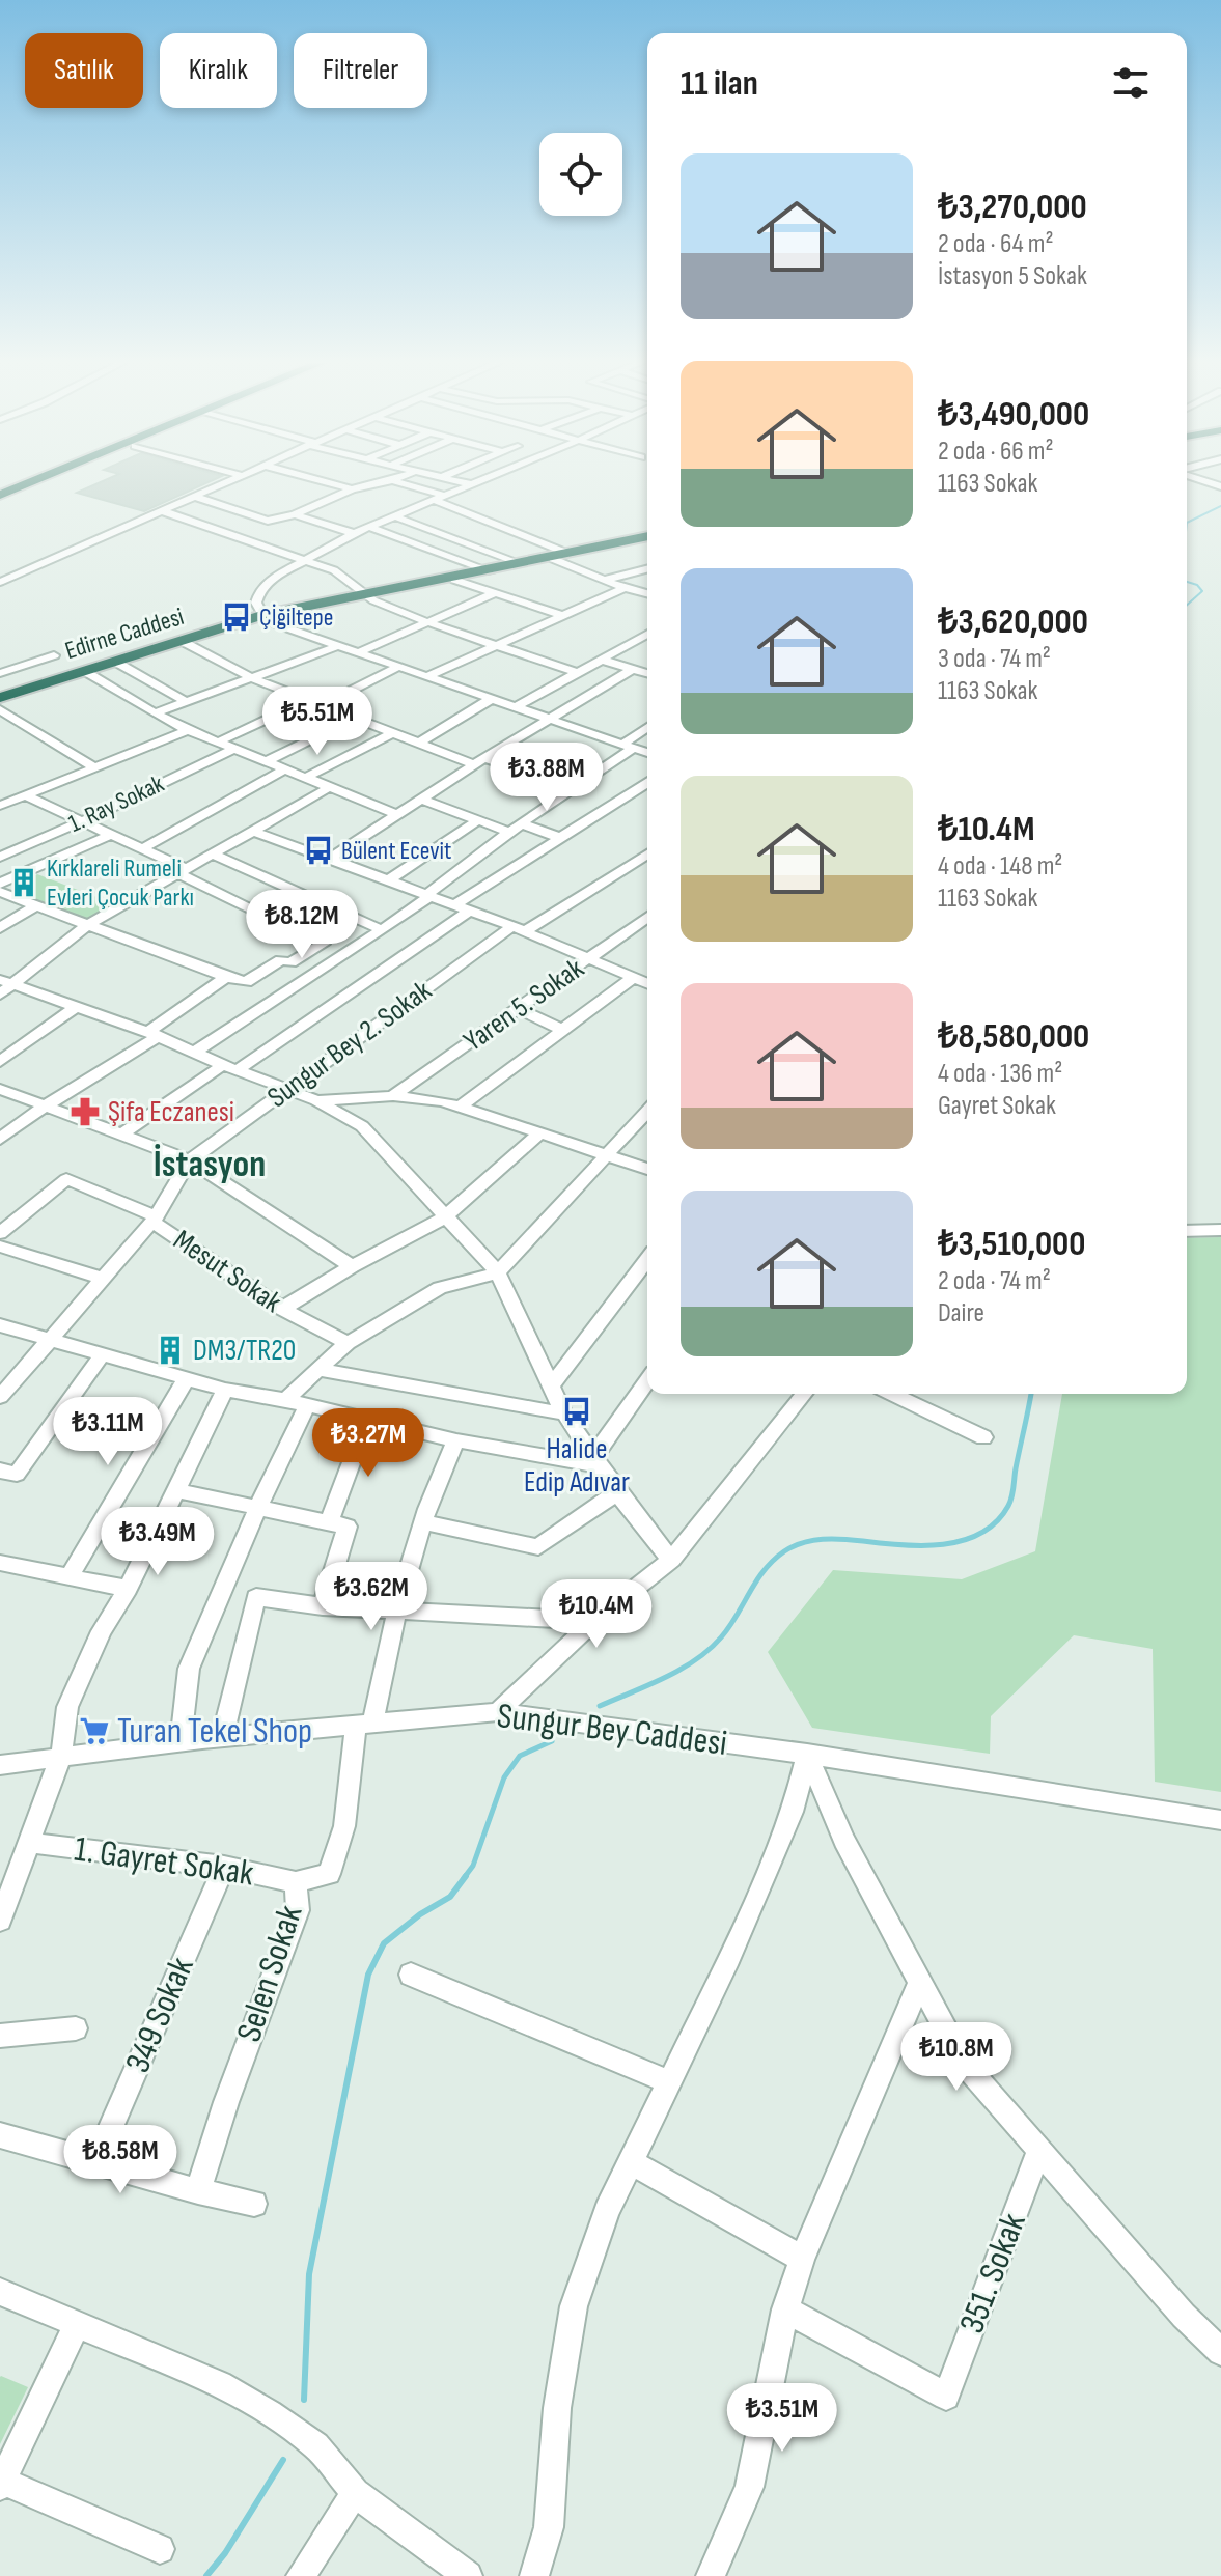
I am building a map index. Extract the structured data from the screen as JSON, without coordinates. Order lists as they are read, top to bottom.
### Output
{
  "streets": {
    "highway": ["Edirne Caddesi"],
    "street": [
      "1. Ray Sokak",
      "Yaren 5. Sokak",
      "Sungur Bey 2. Sokak",
      "Mesut Sokak",
      "Sungur Bey Caddesi",
      "1. Gayret Sokak",
      "Selen Sokak",
      "349 Sokak",
      "351. Sokak"
    ]
  },
  "crossings": [
    ["Sungur Bey 2. Sokak", "Mesut Sokak"],
    ["Sungur Bey Caddesi", "Selen Sokak"],
    ["1. Gayret Sokak", "Selen Sokak"],
    ["1. Gayret Sokak", "349 Sokak"]
  ],
  "districts": ["İstasyon"],
  "places": {
    "bus stop": ["Çİğiltepe", "Bülent Ecevit", "Halide Edip Adıvar"],
    "building": ["Kırklareli Rumeli Evleri Çocuk Parkı", "DM3/TR20"],
    "pharmacy": ["Şifa Eczanesi"],
    "supermarket": ["Turan Tekel Shop"]
  },
  "page": {
    "chip": ["Satılık", "Kiralık", "Filtreler"],
    "heading": "11 ilan",
    "list": [
      {
        "name": "₺3,270,000",
        "note": "2 oda · 64 m² · İstasyon 5 Sokak"
      },
      {
        "name": "₺3,490,000",
        "note": "2 oda · 66 m² · 1163 Sokak"
      },
      {
        "name": "₺3,620,000",
        "note": "3 oda · 74 m² · 1163 Sokak"
      },
      {
        "name": "₺10.4M",
        "note": "4 oda · 148 m² · 1163 Sokak"
      },
      {
        "name": "₺8,580,000",
        "note": "4 oda · 136 m² · Gayret Sokak"
      },
      {
        "name": "₺3,510,000",
        "note": "2 oda · 74 m² · Daire"
      }
    ],
    "price": [
      "₺5.51M",
      "₺3.88M",
      "₺8.12M",
      "₺3.11M",
      "₺3.27M",
      "₺3.49M",
      "₺3.62M",
      "₺10.4M",
      "₺10.8M",
      "₺8.58M",
      "₺3.51M"
    ]
  }
}
